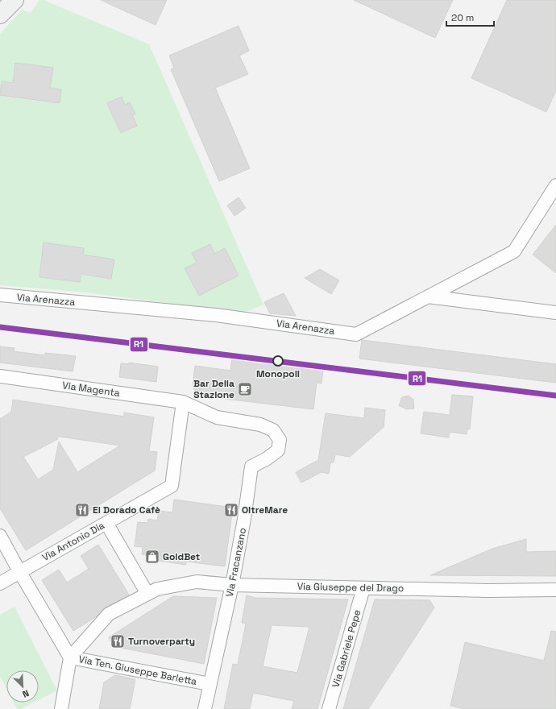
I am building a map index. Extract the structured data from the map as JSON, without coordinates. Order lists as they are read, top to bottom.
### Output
{
  "streets": {
    "street": [
      "Via Arenazza",
      "Via Magenta",
      "Via Antonio Dia",
      "Via Fracanzano",
      "Via Giuseppe del Drago",
      "Via Gabriele Pepe",
      "Via Ten. Giuseppe Barletta"
    ]
  },
  "crossings": [
    ["Via Magenta", "Via Antonio Dia"],
    ["Via Magenta", "Via Fracanzano"],
    ["Via Antonio Dia", "Via Fracanzano"],
    ["Via Antonio Dia", "Via Ten. Giuseppe Barletta"],
    ["Via Fracanzano", "Via Giuseppe del Drago"],
    ["Via Fracanzano", "Via Ten. Giuseppe Barletta"],
    ["Via Giuseppe del Drago", "Via Gabriele Pepe"],
    ["Via Giuseppe del Drago", "Via Ten. Giuseppe Barletta"]
  ],
  "places": {
    "other": ["Monopoli"],
    "cafe": ["Bar Della Stazione"],
    "restaurant": ["El Dorado Cafè", "OltreMare", "Turnoverparty"],
    "shop": ["GoldBet"]
  },
  "lines": ["transit line R1"],
  "scale_bar": "20 m",
  "north": "bottom right"
}
